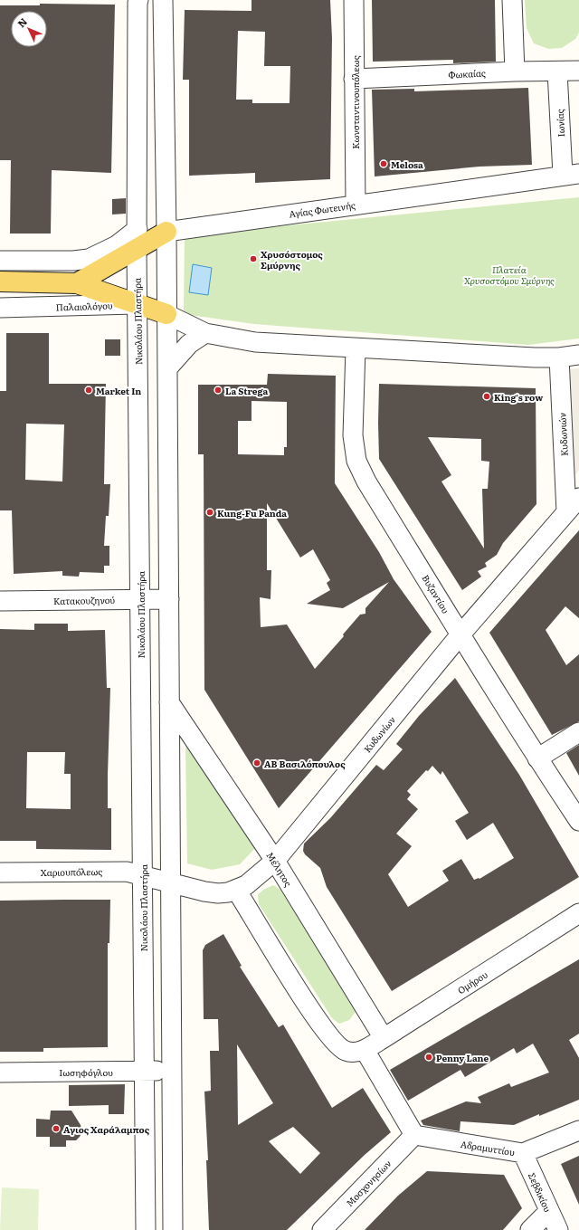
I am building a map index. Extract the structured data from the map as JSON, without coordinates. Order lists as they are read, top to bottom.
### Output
{
  "streets": {
    "main road": ["Αγίας Φωτεινής", "Παλαιολόγου"],
    "street": [
      "Φωκαίας",
      "Κωνσταντινουπόλεως",
      "Ιωνίας",
      "Νικολάου Πλαστήρα",
      "Κυδωνιών",
      "Βυζαντίου",
      "Κατακουζηνού",
      "Κυδωνίων",
      "Μέλητος",
      "Χαριουπόλεως",
      "Ομήρου",
      "Ιωσηφόγλου",
      "Αδραμυττίου",
      "Μοσχονησίων",
      "Σεβδικίου"
    ]
  },
  "crossings": [
    ["Φωκαίας", "Κωνσταντινουπόλεως"],
    ["Φωκαίας", "Ιωνίας"],
    ["Κωνσταντινουπόλεως", "Αγίας Φωτεινής"],
    ["Ιωνίας", "Αγίας Φωτεινής"],
    ["Αγίας Φωτεινής", "Νικολάου Πλαστήρα"],
    ["Παλαιολόγου", "Νικολάου Πλαστήρα"],
    ["Νικολάου Πλαστήρα", "Κατακουζηνού"],
    ["Νικολάου Πλαστήρα", "Κυδωνίων"],
    ["Νικολάου Πλαστήρα", "Χαριουπόλεως"],
    ["Νικολάου Πλαστήρα", "Ιωσηφόγλου"],
    ["Κυδωνιών", "Κυδωνίων"],
    ["Βυζαντίου", "Κυδωνίων"],
    ["Κυδωνίων", "Μέλητος"],
    ["Κυδωνίων", "Χαριουπόλεως"],
    ["Μέλητος", "Ομήρου"],
    ["Αδραμυττίου", "Μοσχονησίων"],
    ["Αδραμυττίου", "Σεβδικίου"]
  ],
  "parks": ["Πλατεία Χρυσοστόμου Σμύρνης"],
  "places": [
    "Melosa",
    "Χρυσόστομος Σμύρνης",
    "Market In",
    "La Strega",
    "King's row",
    "Kung-Fu Panda",
    "ΑΒ Βασιλόπουλος",
    "Penny Lane",
    "Αγιος Χαράλαμπος"
  ],
  "north": "top left"
}
